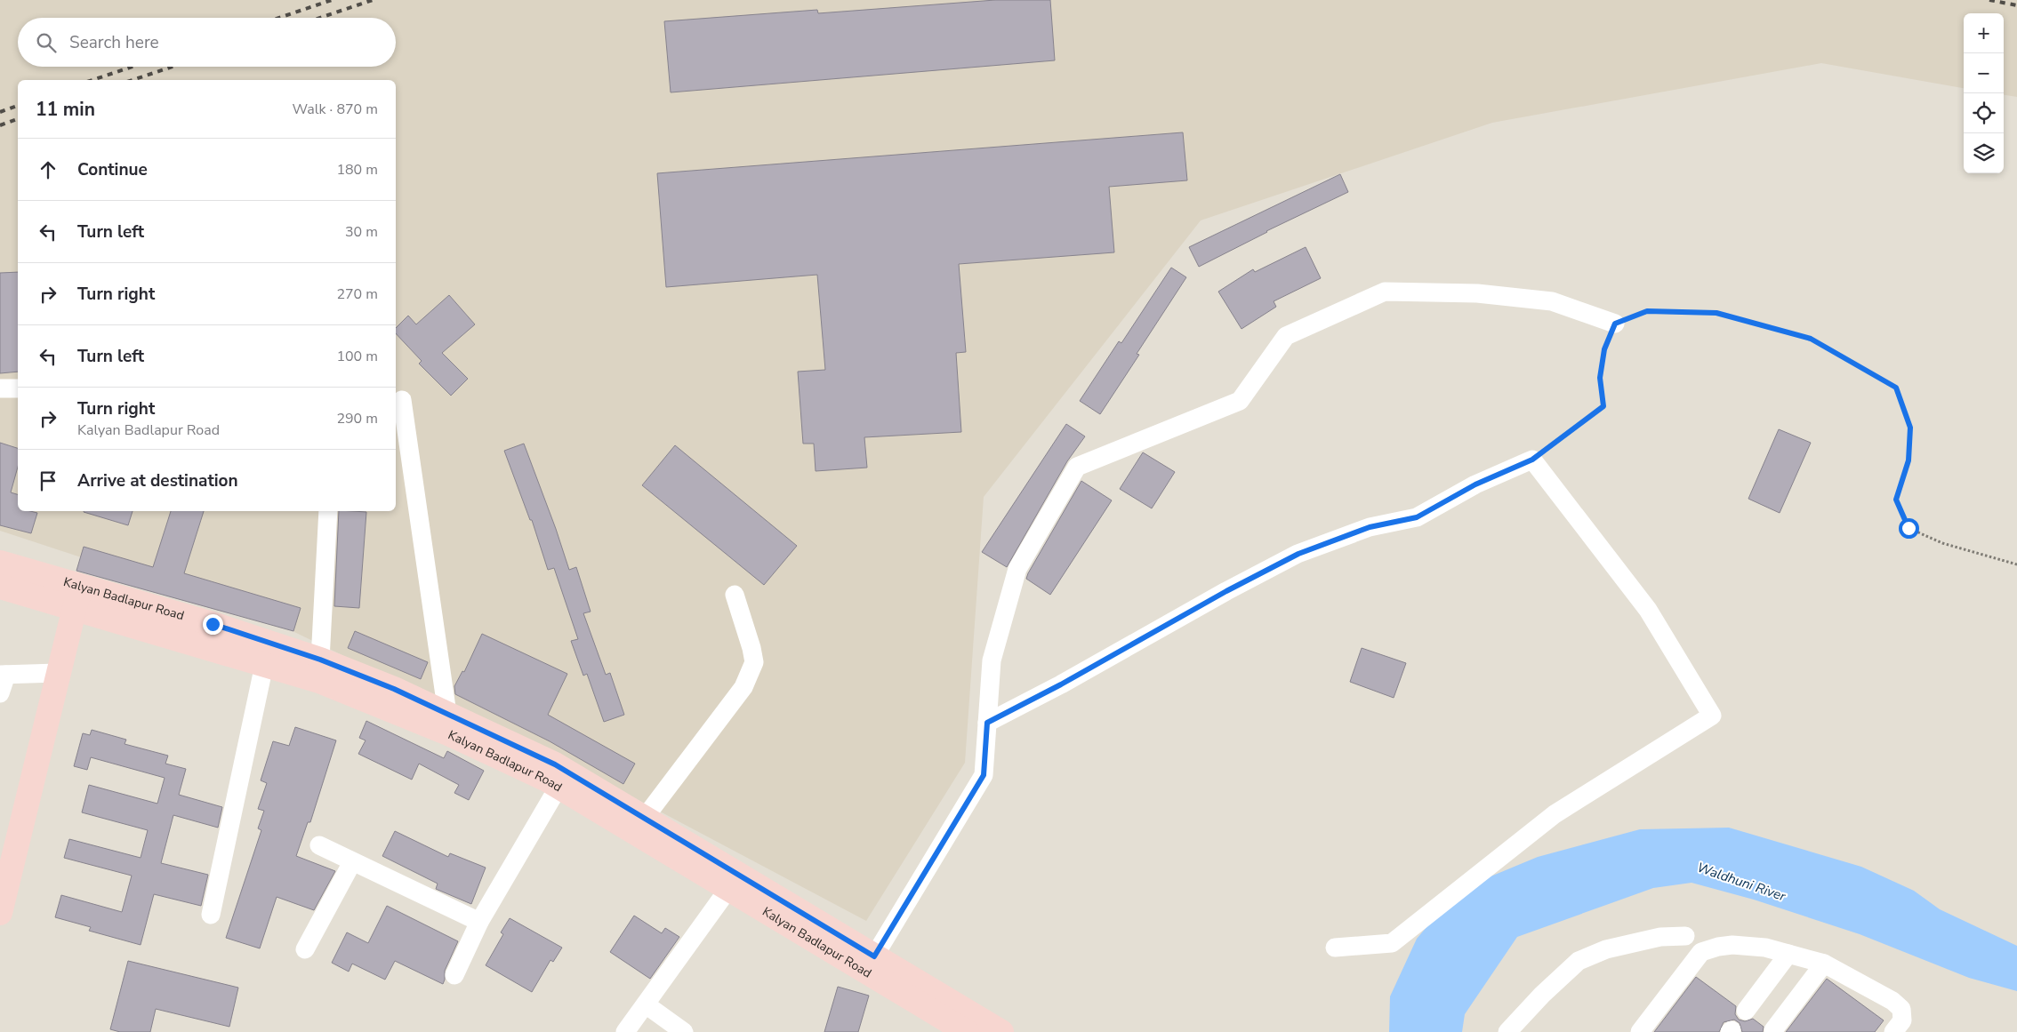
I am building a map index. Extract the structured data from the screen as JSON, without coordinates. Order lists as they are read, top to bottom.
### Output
{
  "streets": {
    "main road": ["Kalyan Badlapur Road"]
  },
  "water": ["Waldhuni River"],
  "page": {
    "map_buttons": ["+", "−"],
    "search": "Search here",
    "heading": ["11 min", "Walk · 870 m"],
    "list": [
      ["Continue", "180 m"],
      ["Turn left", "30 m"],
      ["Turn right", "270 m"],
      ["Turn left", "100 m"],
      ["Turn right", "Kalyan Badlapur Road", "290 m"],
      "Arrive at destination"
    ]
  }
}
